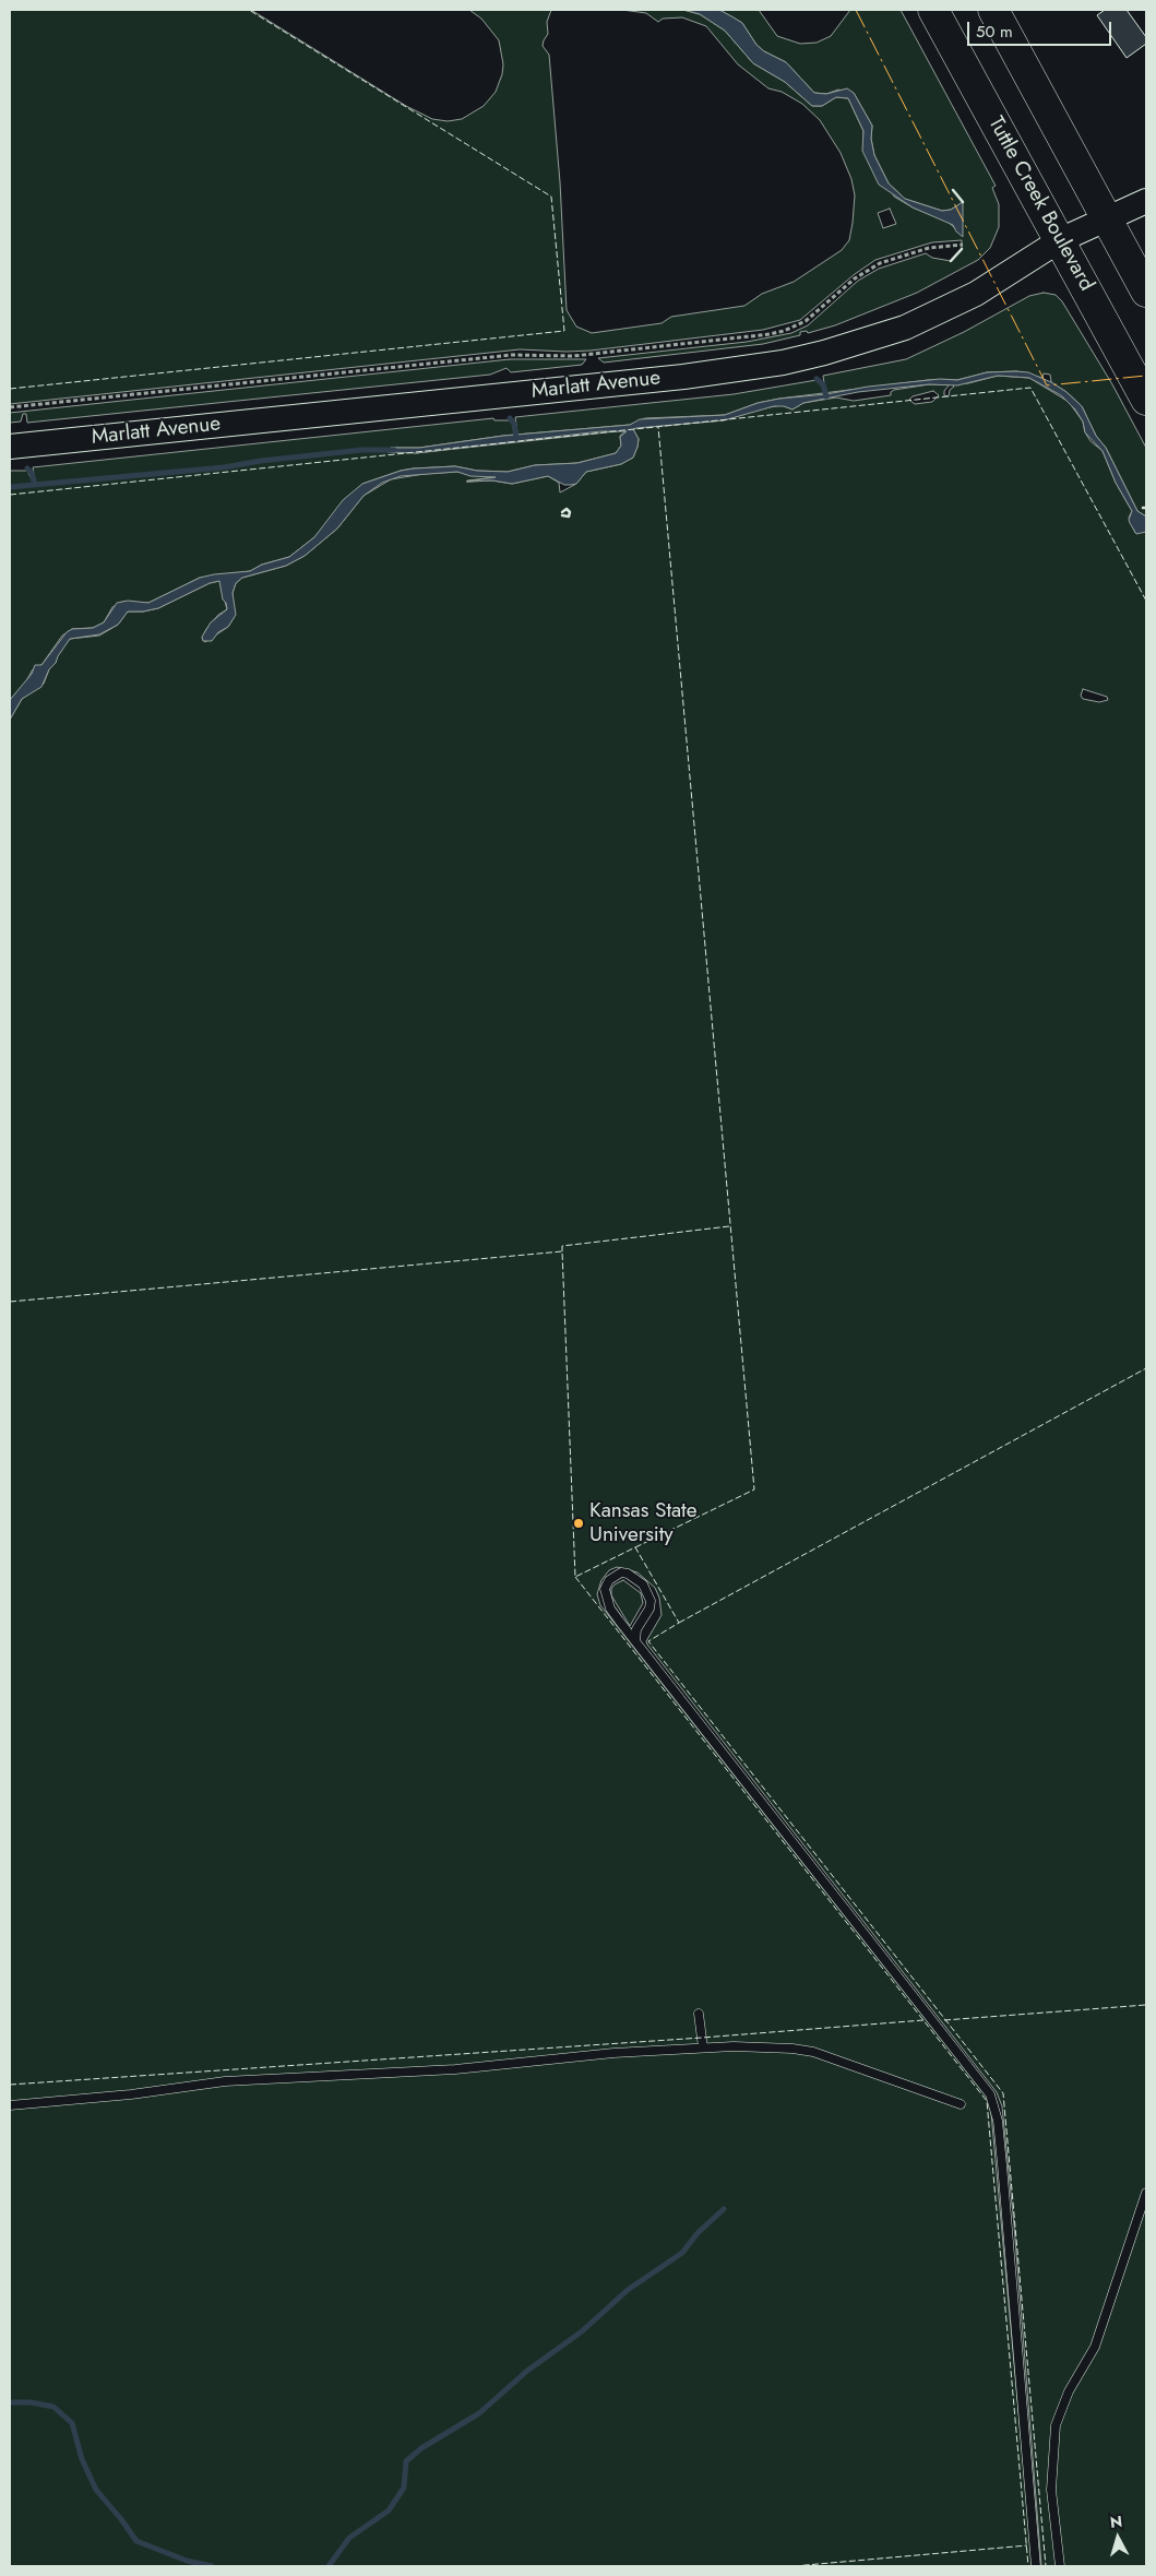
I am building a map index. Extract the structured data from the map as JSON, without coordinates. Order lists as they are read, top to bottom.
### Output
{
  "streets": {
    "highway": ["Tuttle Creek Boulevard"],
    "main road": ["Marlatt Avenue"]
  },
  "crossings": [
    ["Tuttle Creek Boulevard", "Marlatt Avenue"]
  ],
  "places": ["Kansas State University"],
  "scale_bar": "50 m",
  "north": "top"
}
